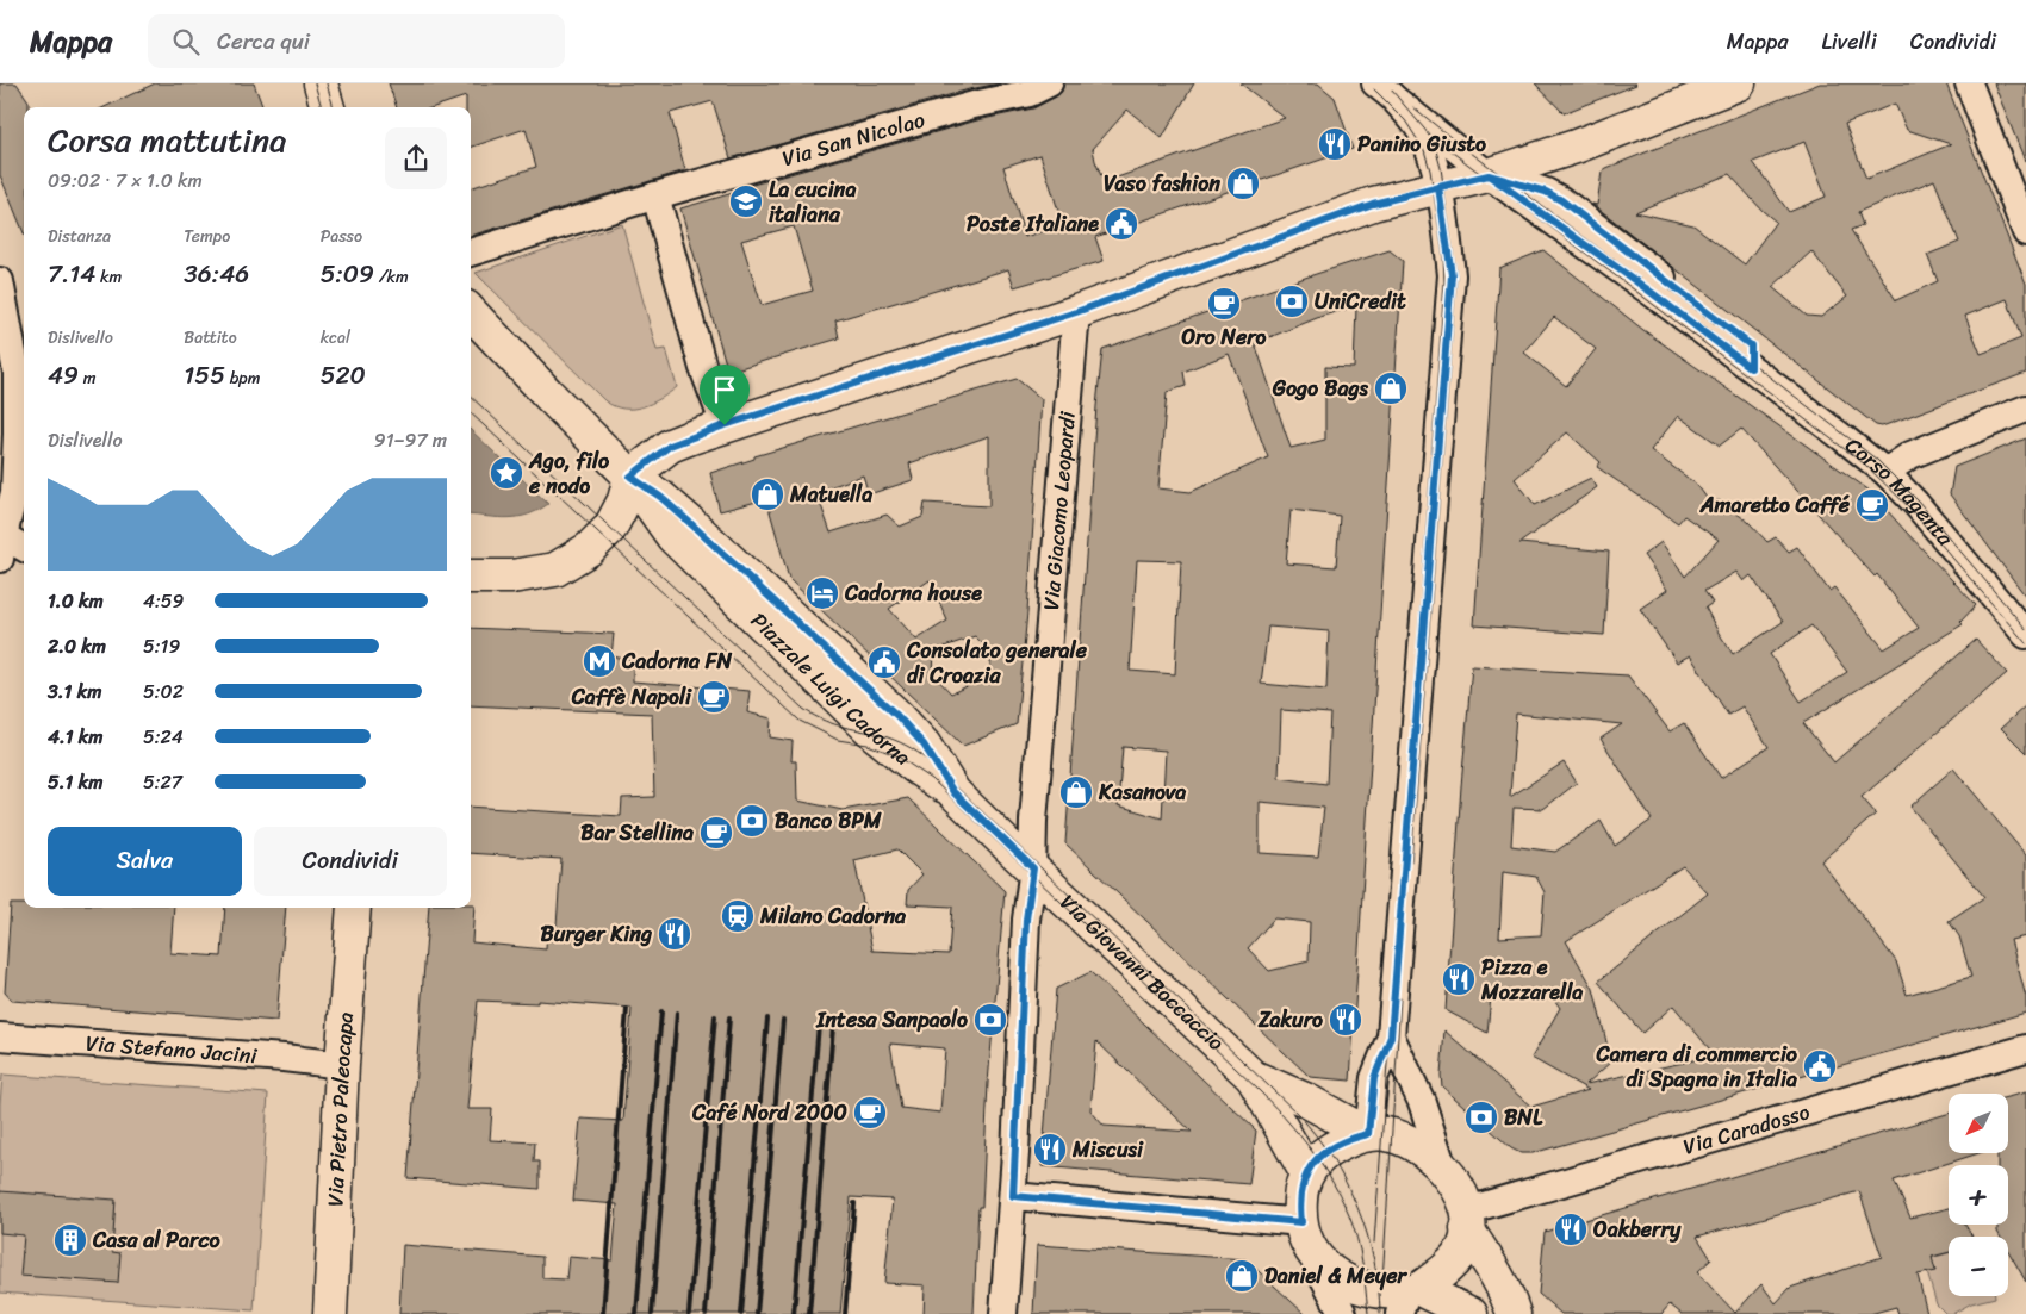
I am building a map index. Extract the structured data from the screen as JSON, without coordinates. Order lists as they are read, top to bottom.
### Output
{
  "streets": {
    "street": [
      "Via San Nicolao",
      "Corso Magenta",
      "Via Giacomo Leopardi",
      "Piazzale Luigi Cadorna",
      "Via Giovanni Boccaccio",
      "Via Stefano Jacini",
      "Via Pietro Paleocapa",
      "Via Caradosso"
    ]
  },
  "crossings": [
    ["Via Giacomo Leopardi", "Via Giovanni Boccaccio"],
    ["Piazzale Luigi Cadorna", "Via Giovanni Boccaccio"],
    ["Via Giovanni Boccaccio", "Via Caradosso"],
    ["Via Stefano Jacini", "Via Pietro Paleocapa"]
  ],
  "places": {
    "restaurant": [
      "Panino Giusto",
      "Burger King",
      "Pizza e Mozzarella",
      "Zakuro",
      "Miscusi",
      "Oakberry"
    ],
    "shop": [
      "Vaso fashion",
      "Gogo Bags",
      "Matuella",
      "Kasanova",
      "Daniel & Meyer"
    ],
    "school or university": ["La cucina italiana"],
    "public building": ["Poste Italiane", "Consolato generale di Croazia", "Camera di commercio di Spagna in Italia"],
    "bank": [
      "UniCredit",
      "Banco BPM",
      "Intesa Sanpaolo",
      "BNL"
    ],
    "cafe": [
      "Oro Nero",
      "Amaretto Caffé",
      "Caffè Napoli",
      "Bar Stellina",
      "Café Nord 2000"
    ],
    "place": ["Ago, filo e nodo"],
    "hotel": ["Cadorna house"],
    "metro station": ["Cadorna FN"],
    "station": ["Milano Cadorna"],
    "building": ["Casa al Parco"]
  },
  "north": "bottom left",
  "page": {
    "header": "Mappa",
    "search": "Cerca qui",
    "nav": ["Mappa", "Livelli", "Condividi"],
    "heading": ["Corsa mattutina", "09:02 · 7 × 1.0 km"],
    "stats": [
      ["Distanza", "7.14 km"],
      ["Tempo", "36:46"],
      ["Passo", "5:09 /km"],
      ["Dislivello", "49 m"],
      ["Battito", "155 bpm"],
      ["kcal", "520"]
    ],
    "chart": ["Dislivello", "91–97 m"],
    "list": [
      {
        "name": "1.0 km",
        "note": "4:59"
      },
      {
        "name": "2.0 km",
        "note": "5:19"
      },
      {
        "name": "3.1 km",
        "note": "5:02"
      },
      {
        "name": "4.1 km",
        "note": "5:24"
      },
      {
        "name": "5.1 km",
        "note": "5:27"
      }
    ],
    "buttons": ["Salva", "Condividi"],
    "map_buttons": ["+", "−"]
  }
}
